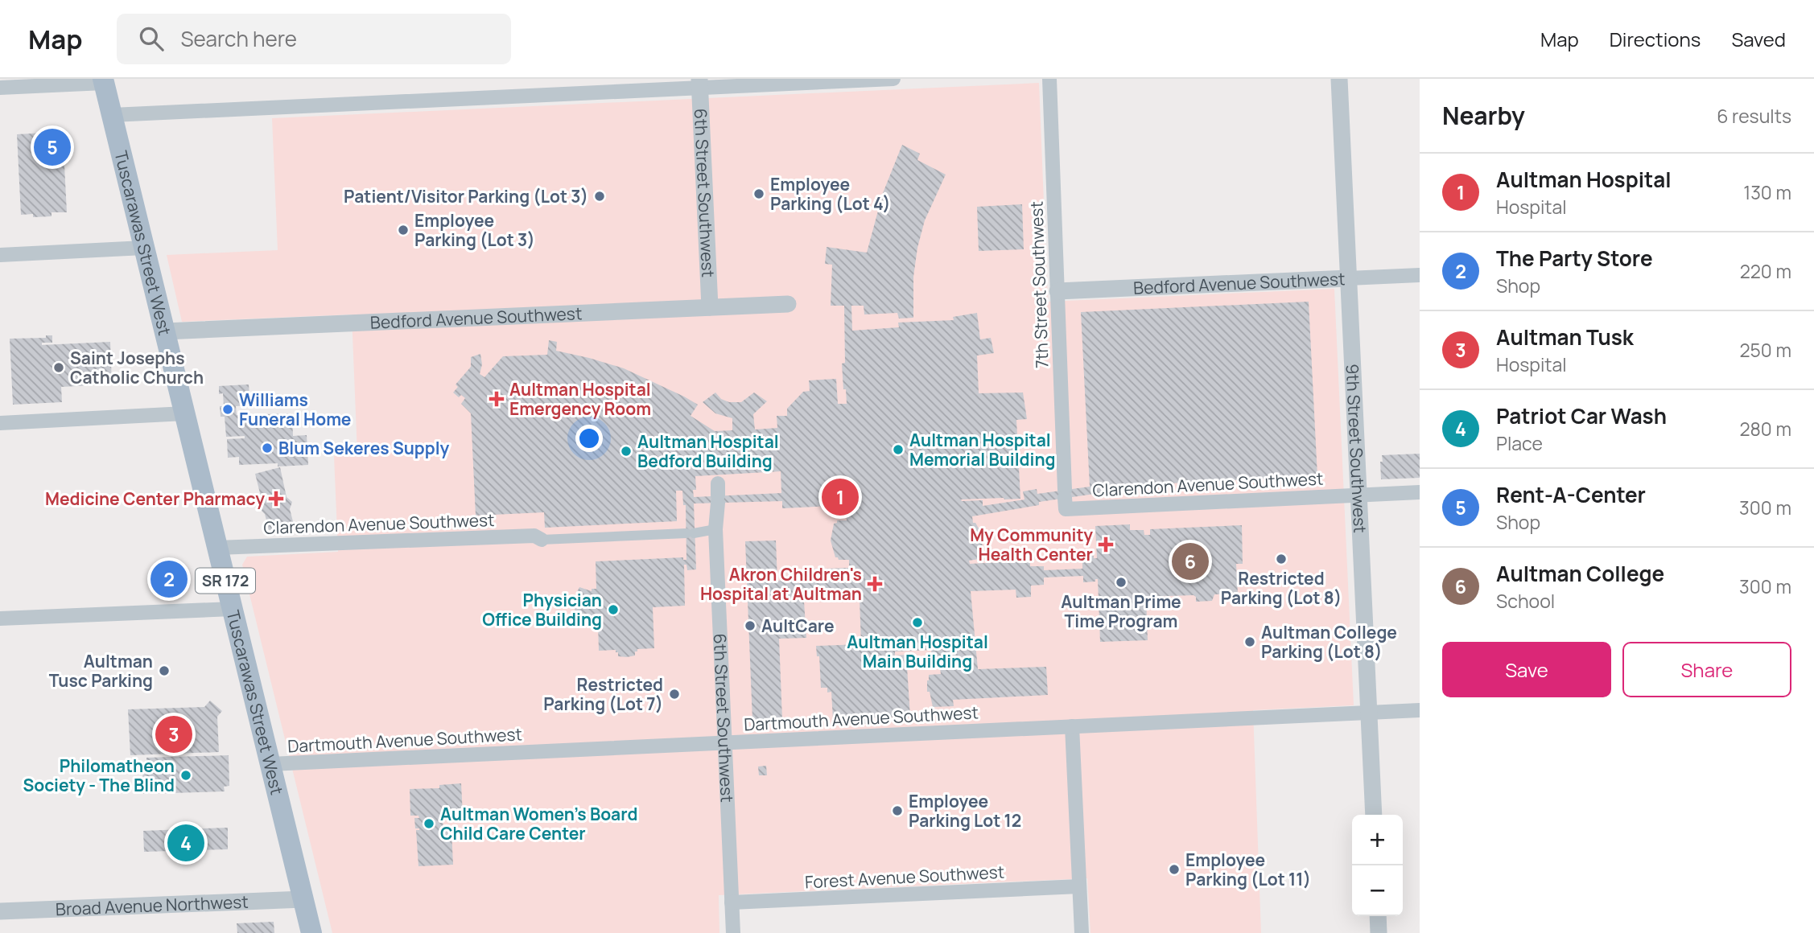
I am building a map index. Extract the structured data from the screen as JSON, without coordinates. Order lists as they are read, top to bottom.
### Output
{
  "streets": {
    "main road": ["Tuscarawas Street West", "SR 172"],
    "street": [
      "6th Street Southwest",
      "Bedford Avenue Southwest",
      "7th Street Southwest",
      "9th Street Southwest",
      "Clarendon Avenue Southwest",
      "Dartmouth Avenue Southwest",
      "Forest Avenue Southwest",
      "Broad Avenue Northwest"
    ]
  },
  "crossings": [
    ["6th Street Southwest", "Bedford Avenue Southwest"],
    ["6th Street Southwest", "Dartmouth Avenue Southwest"],
    ["6th Street Southwest", "Forest Avenue Southwest"],
    ["Tuscarawas Street West", "Bedford Avenue Southwest"],
    ["Tuscarawas Street West", "Clarendon Avenue Southwest"],
    ["Tuscarawas Street West", "Dartmouth Avenue Southwest"],
    ["Tuscarawas Street West", "Broad Avenue Northwest"],
    ["Bedford Avenue Southwest", "7th Street Southwest"],
    ["Bedford Avenue Southwest", "9th Street Southwest"],
    ["7th Street Southwest", "Clarendon Avenue Southwest"],
    ["9th Street Southwest", "Clarendon Avenue Southwest"],
    ["9th Street Southwest", "Dartmouth Avenue Southwest"]
  ],
  "places": {
    "other": [
      "Employee Parking (Lot 4)",
      "Patient/Visitor Parking (Lot 3)",
      "Employee Parking (Lot 3)",
      "Saint Josephs Catholic Church",
      "Williams Funeral Home",
      "Blum Sekeres Supply",
      "Aultman Hospital Memorial Building",
      "Aultman Hospital Bedford Building",
      "Restricted Parking (Lot 8)",
      "Aultman Prime Time Program",
      "Physician Office Building",
      "Aultman Hospital Main Building",
      "AultCare",
      "Aultman College Parking (Lot 8)",
      "Aultman Tusc Parking",
      "Restricted Parking (Lot 7)",
      "Philomatheon Society - The Blind",
      "Employee Parking Lot 12",
      "Aultman Women's Board Child Care Center",
      "Employee Parking (Lot 11)"
    ],
    "health": [
      "Aultman Hospital Emergency Room",
      "Medicine Center Pharmacy",
      "My Community Health Center",
      "Akron Children's Hospital at Aultman"
    ]
  },
  "page": {
    "header": "Map",
    "search": "Search here",
    "nav": ["Map", "Directions", "Saved"],
    "heading": ["Nearby", "6 results"],
    "pins": [
      "5",
      "1",
      "6",
      "2",
      "3",
      "4"
    ],
    "list": [
      {
        "mark": "1",
        "name": "Aultman Hospital",
        "note": "Hospital",
        "value": "130 m"
      },
      {
        "mark": "2",
        "name": "The Party Store",
        "note": "Shop",
        "value": "220 m"
      },
      {
        "mark": "3",
        "name": "Aultman Tusk",
        "note": "Hospital",
        "value": "250 m"
      },
      {
        "mark": "4",
        "name": "Patriot Car Wash",
        "note": "Place",
        "value": "280 m"
      },
      {
        "mark": "5",
        "name": "Rent-A-Center",
        "note": "Shop",
        "value": "300 m"
      },
      {
        "mark": "6",
        "name": "Aultman College",
        "note": "School",
        "value": "300 m"
      }
    ],
    "buttons": ["Save", "Share"],
    "map_buttons": ["+", "−"]
  }
}
